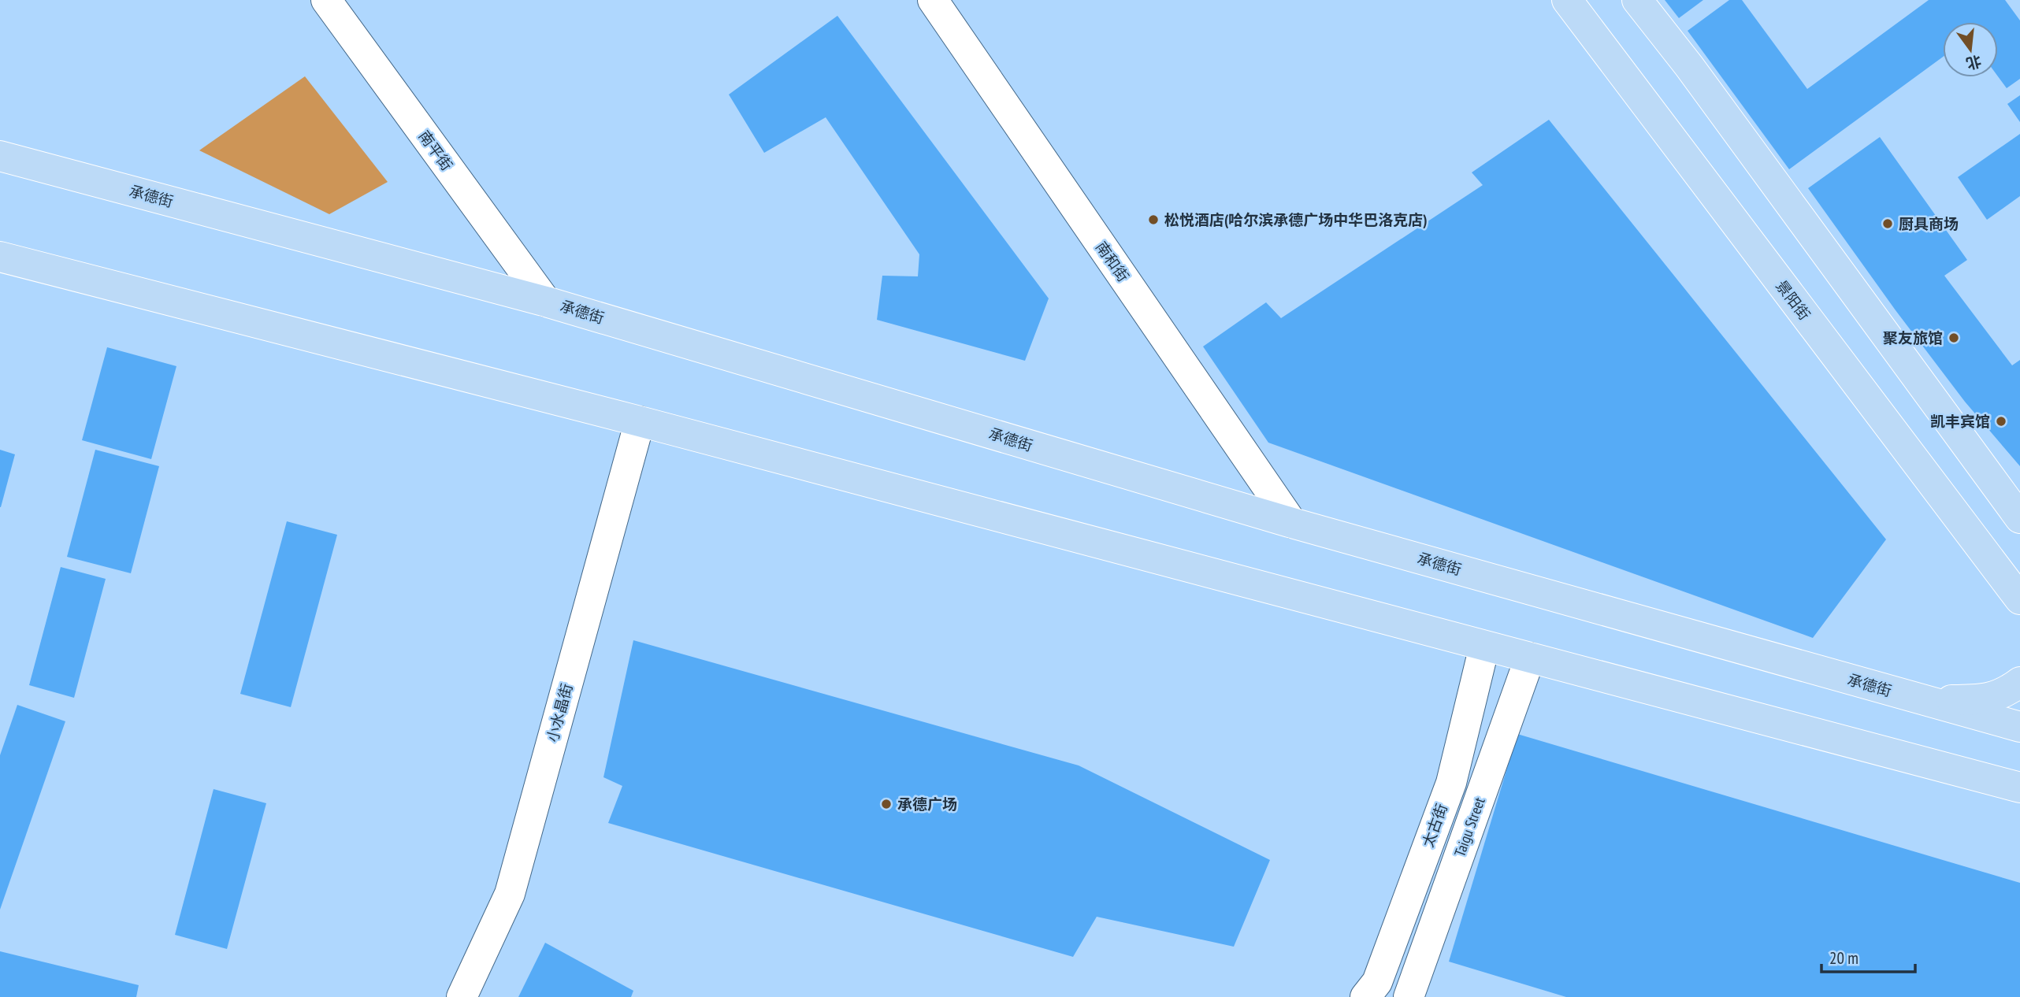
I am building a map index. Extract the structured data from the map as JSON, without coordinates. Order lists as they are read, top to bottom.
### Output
{
  "streets": {
    "main road": ["承德街", "景阳街"],
    "street": [
      "南平街",
      "南和街",
      "小水晶街",
      "太古街",
      "Taigu Street"
    ]
  },
  "crossings": [
    ["南平街", "承德街"],
    ["承德街", "南和街"]
  ],
  "places": [
    "松悦酒店(哈尔滨承德广场中华巴洛克店)",
    "厨具商场",
    "聚友旅馆",
    "凯丰宾馆",
    "承德广场"
  ],
  "scale_bar": "20 m",
  "north": "bottom"
}
